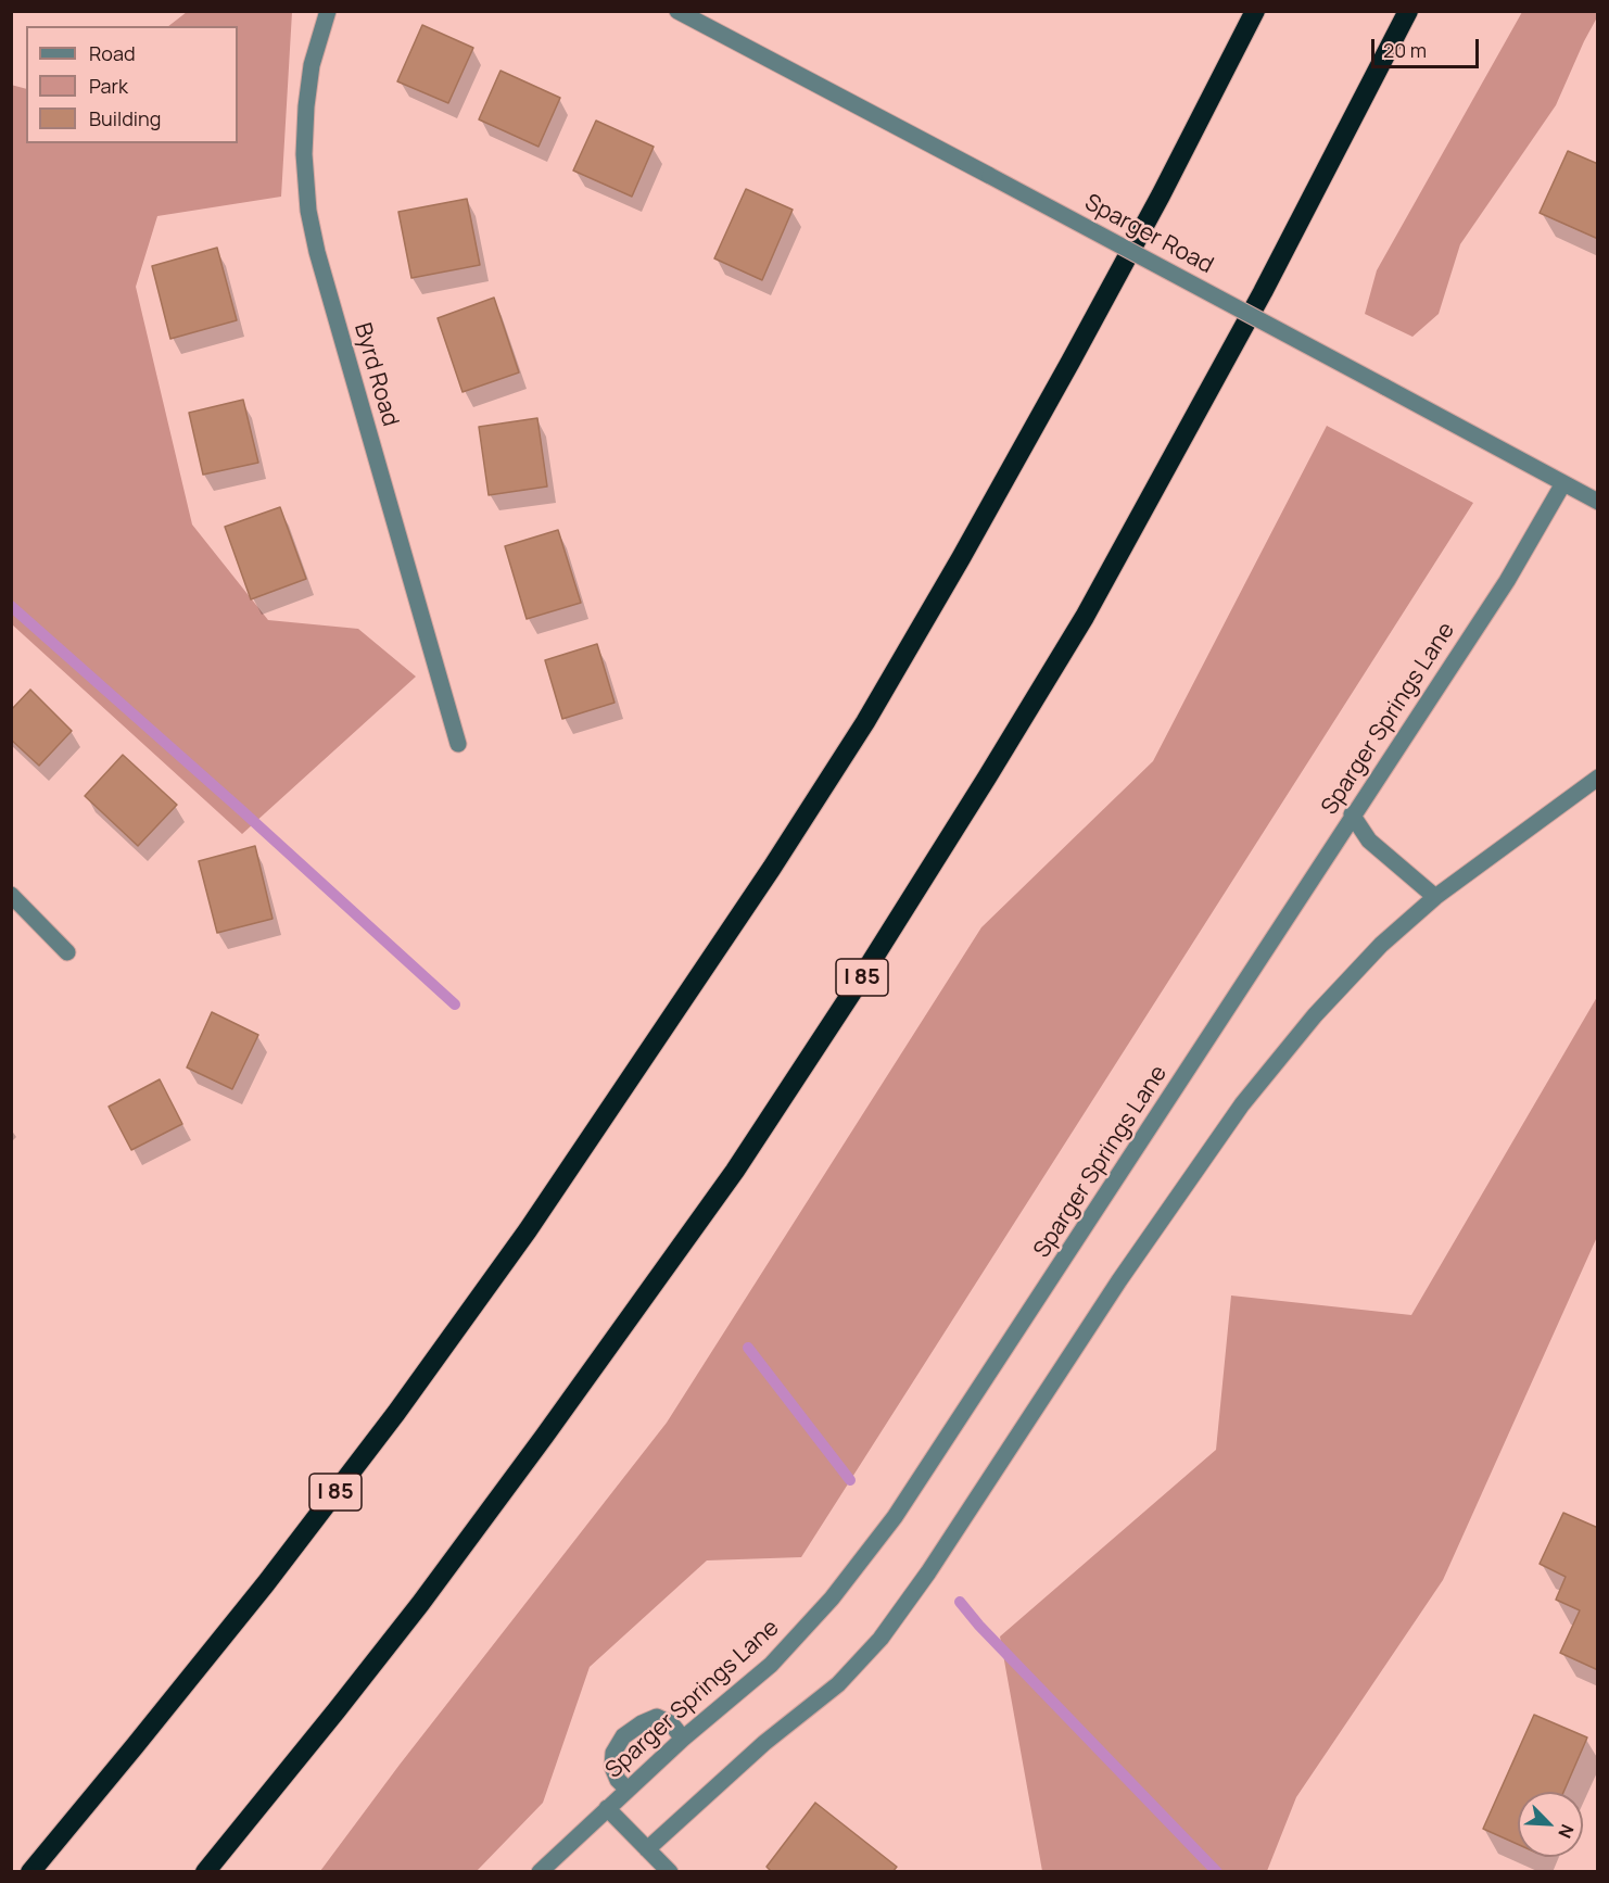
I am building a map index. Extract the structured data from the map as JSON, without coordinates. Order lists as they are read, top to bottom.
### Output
{
  "streets": {
    "highway": ["I 85"],
    "street": ["Sparger Road", "Byrd Road", "Sparger Springs Lane"]
  },
  "crossings": [
    ["Sparger Road", "Sparger Springs Lane"]
  ],
  "legend": ["Road", "Park", "Building"],
  "scale_bar": "20 m",
  "north": "bottom right"
}
